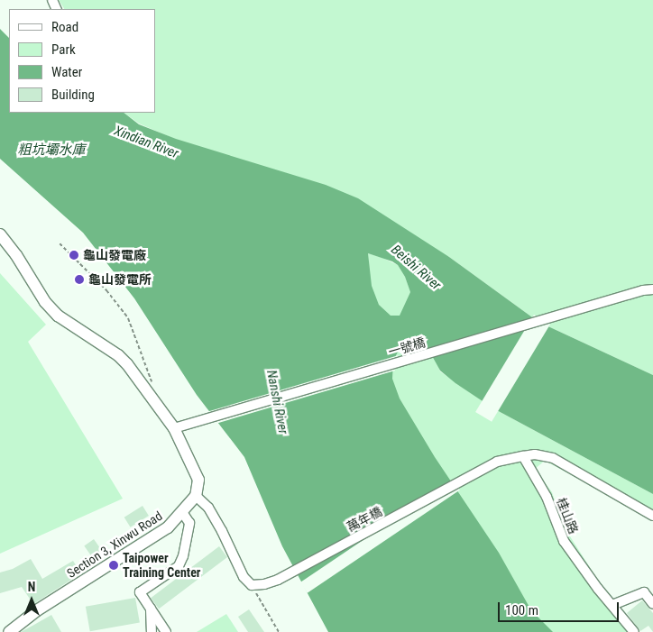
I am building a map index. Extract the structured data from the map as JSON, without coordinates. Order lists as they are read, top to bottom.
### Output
{
  "streets": {
    "main road": ["Section 3, Xinwu Road"],
    "street": ["一號橋", "桂山路", "萬年橋"]
  },
  "crossings": [
    ["桂山路", "萬年橋"]
  ],
  "water": [
    "Xindian River",
    "粗坑壩水庫",
    "Beishi River",
    "Nanshi River"
  ],
  "places": ["龜山發電廠", "龜山發電所", "Taipower Training Center"],
  "legend": [
    "Road",
    "Park",
    "Water",
    "Building"
  ],
  "scale_bar": "100 m",
  "north": "top"
}
